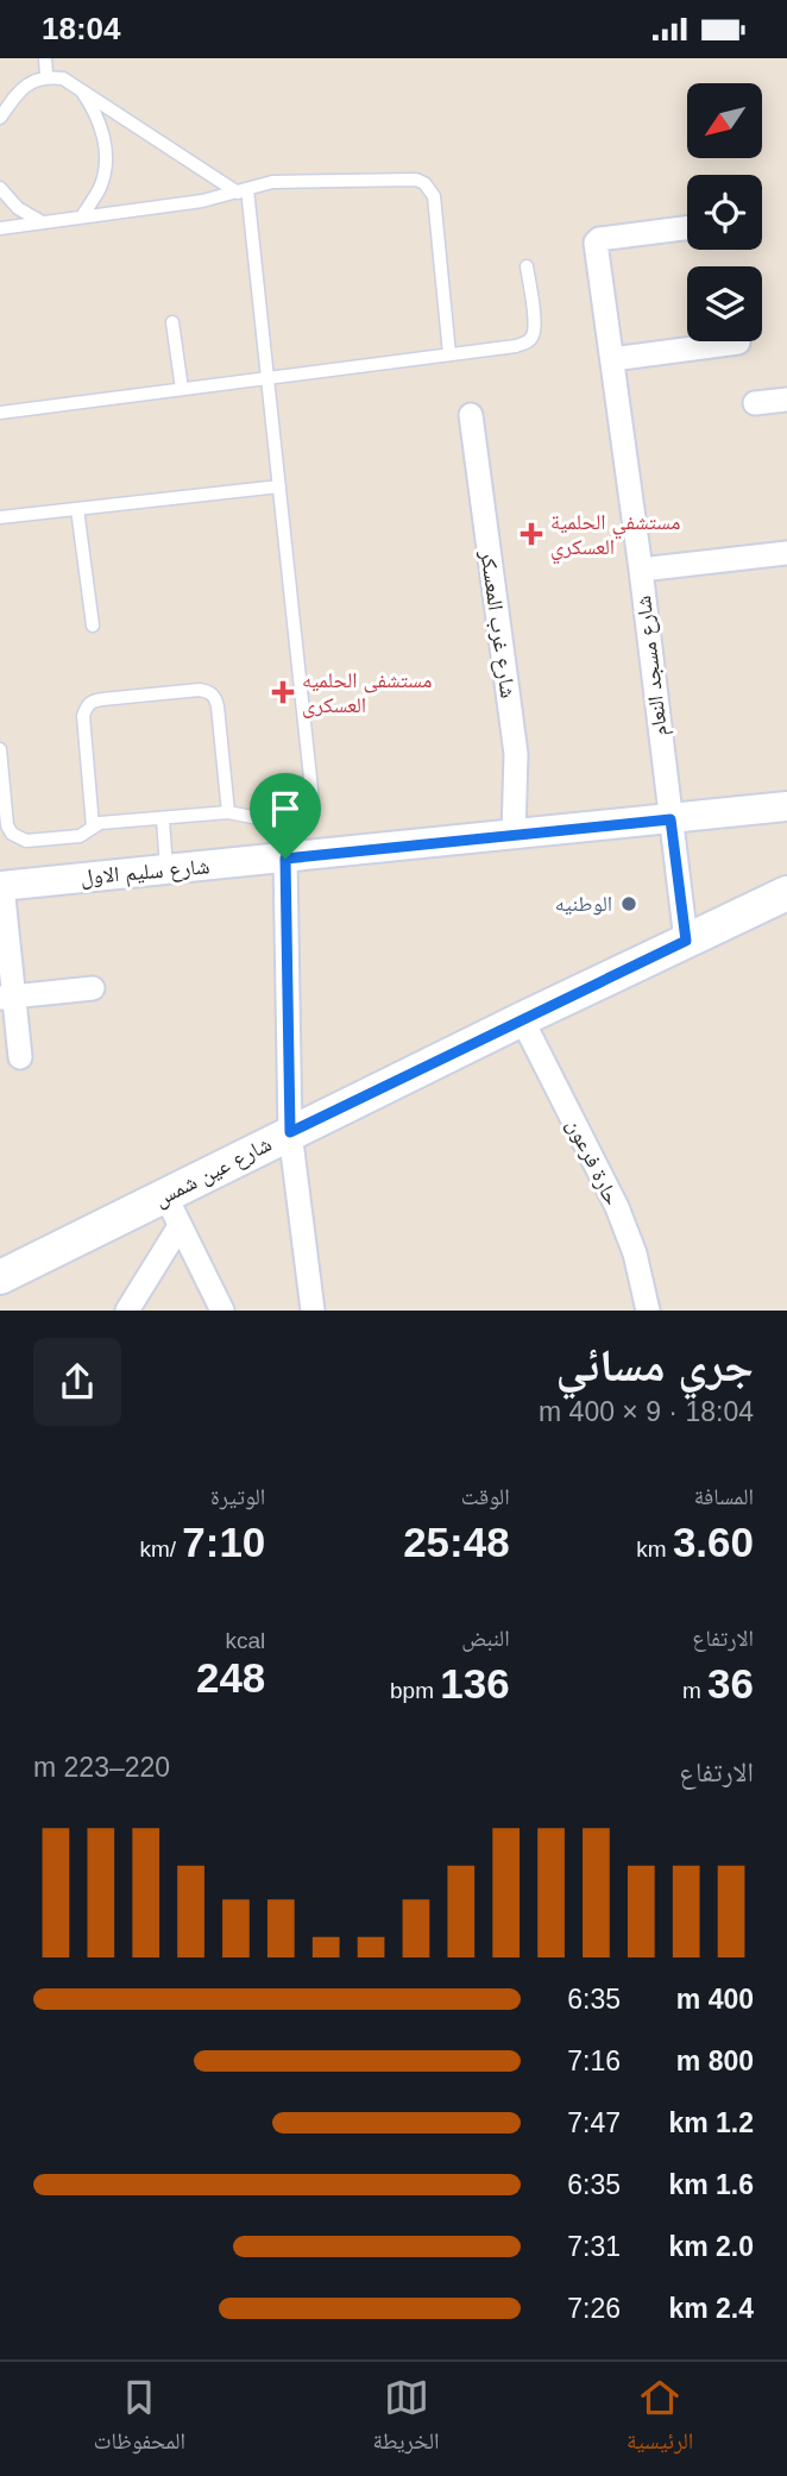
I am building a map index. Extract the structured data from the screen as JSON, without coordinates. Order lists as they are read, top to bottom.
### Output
{
  "streets": {
    "main road": ["شارع عين شمس"],
    "street": [
      "شارع غرب المعسكر",
      "شارع مسجد النعام",
      "شارع سليم الاول",
      "حارة فرعون"
    ]
  },
  "crossings": [
    ["شارع غرب المعسكر", "شارع سليم الاول"],
    ["شارع مسجد النعام", "شارع سليم الاول"],
    ["شارع مسجد النعام", "شارع عين شمس"],
    ["حارة فرعون", "شارع عين شمس"]
  ],
  "places": {
    "health": ["مستشفي الحلمية العسكري", "مستشفى الحلميه العسكرى"],
    "other": ["الوطنيه"]
  },
  "north": "bottom left",
  "page": {
    "status": "18:04",
    "heading": ["جري مسائي", "18:04 · 9 × 400 m"],
    "stats": [
      ["المسافة", "3.60 km"],
      ["الوقت", "25:48"],
      ["الوتيرة", "7:10 /km"],
      ["الارتفاع", "36 m"],
      ["النبض", "136 bpm"],
      ["kcal", "248"]
    ],
    "chart": ["الارتفاع", "220–223 m"],
    "list": [
      {
        "name": "400 m",
        "note": "6:35"
      },
      {
        "name": "800 m",
        "note": "7:16"
      },
      {
        "name": "1.2 km",
        "note": "7:47"
      },
      {
        "name": "1.6 km",
        "note": "6:35"
      },
      {
        "name": "2.0 km",
        "note": "7:31"
      },
      {
        "name": "2.4 km",
        "note": "7:26"
      }
    ],
    "tabs": ["الرئيسية", "الخريطة", "المحفوظات"]
  }
}
